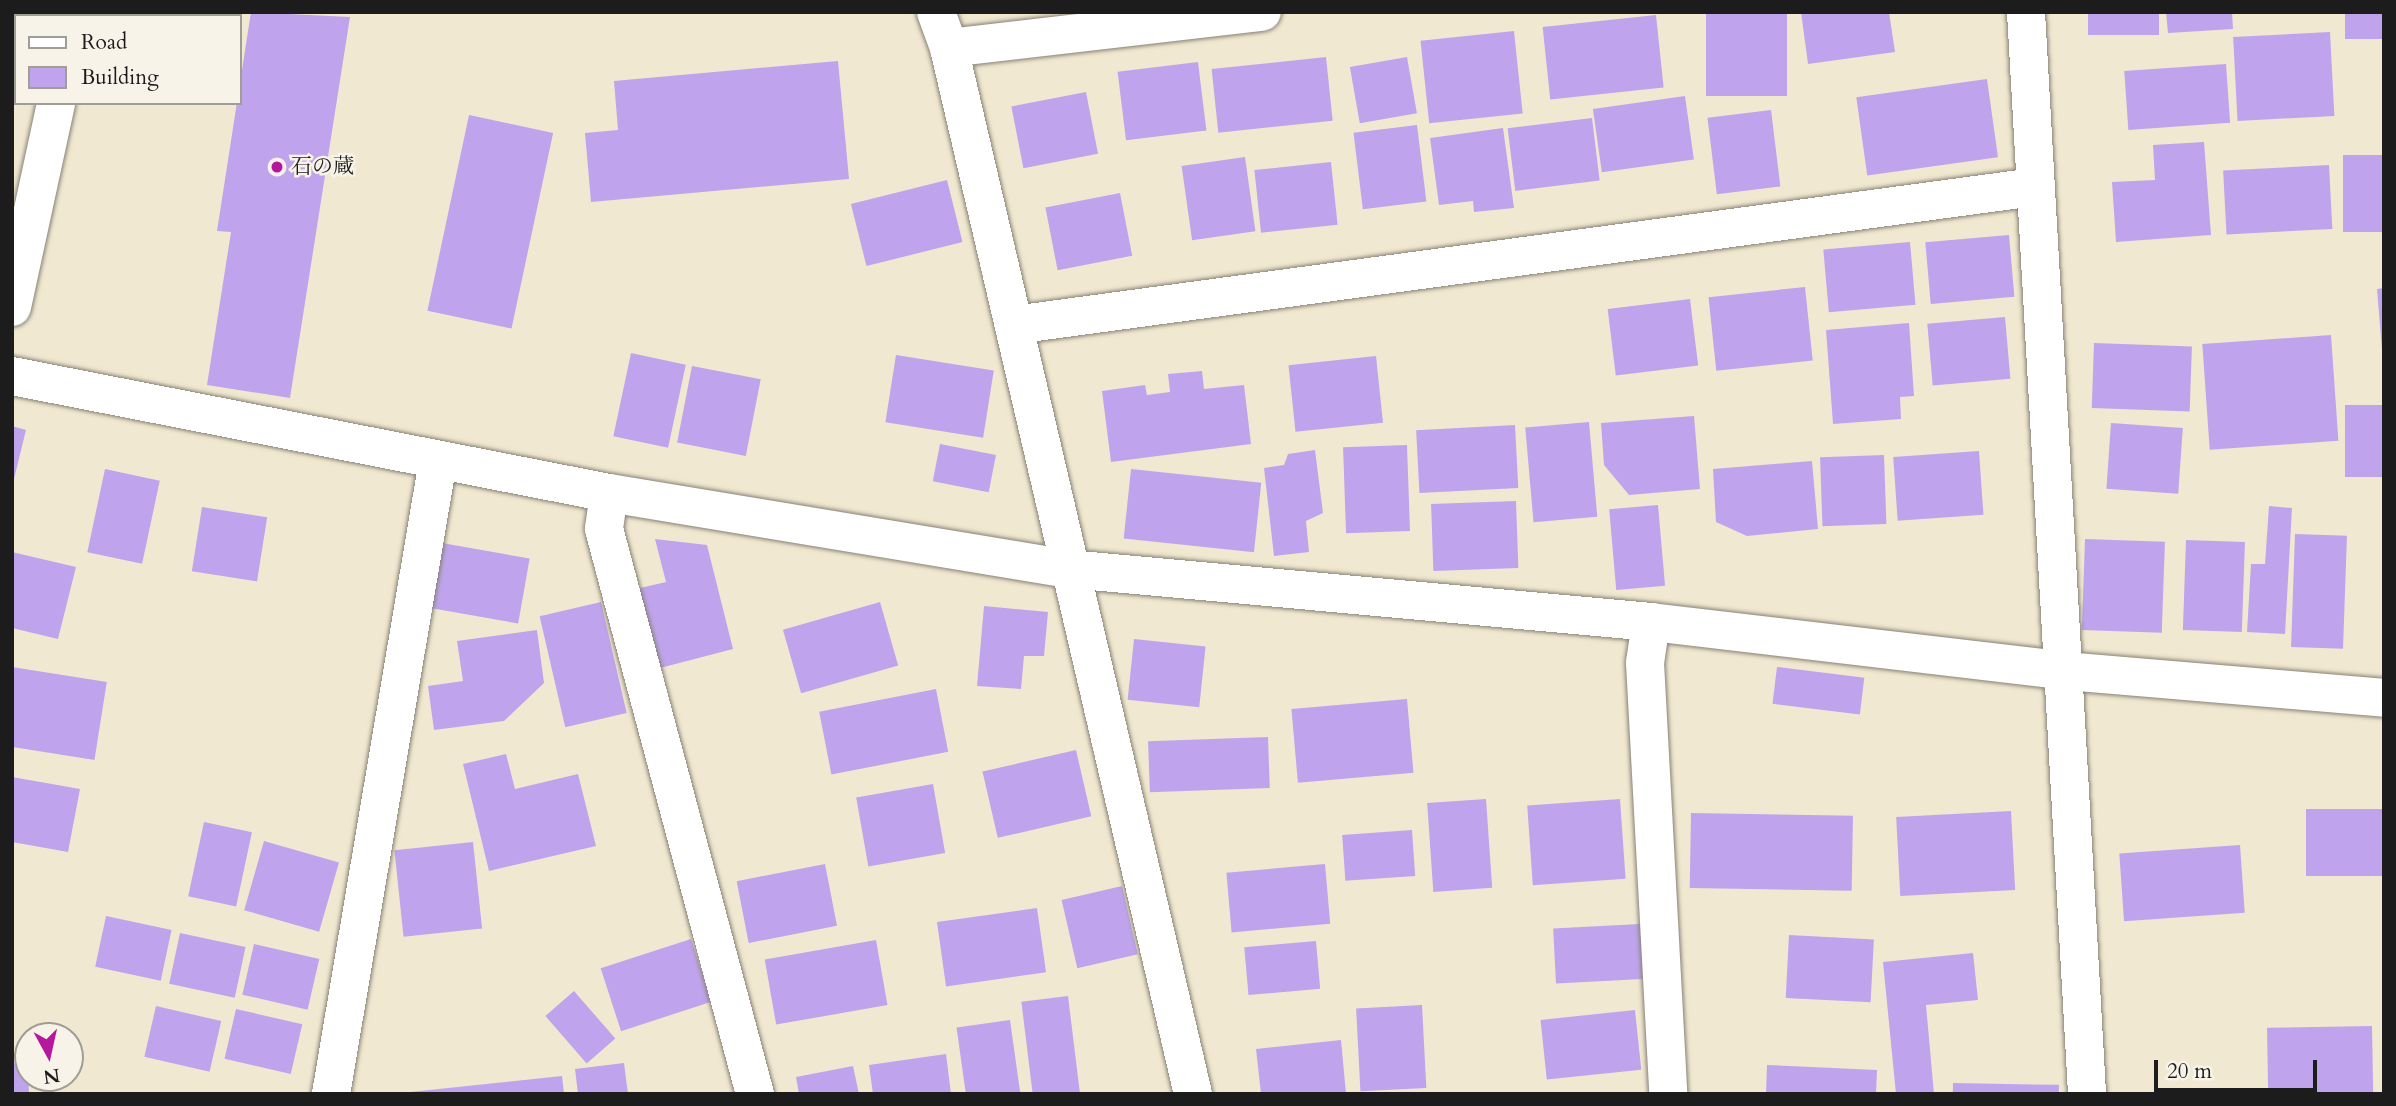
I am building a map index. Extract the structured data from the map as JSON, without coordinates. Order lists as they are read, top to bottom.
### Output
{
  "places": ["石の蔵"],
  "legend": ["Road", "Building"],
  "scale_bar": "20 m",
  "north": "bottom"
}
